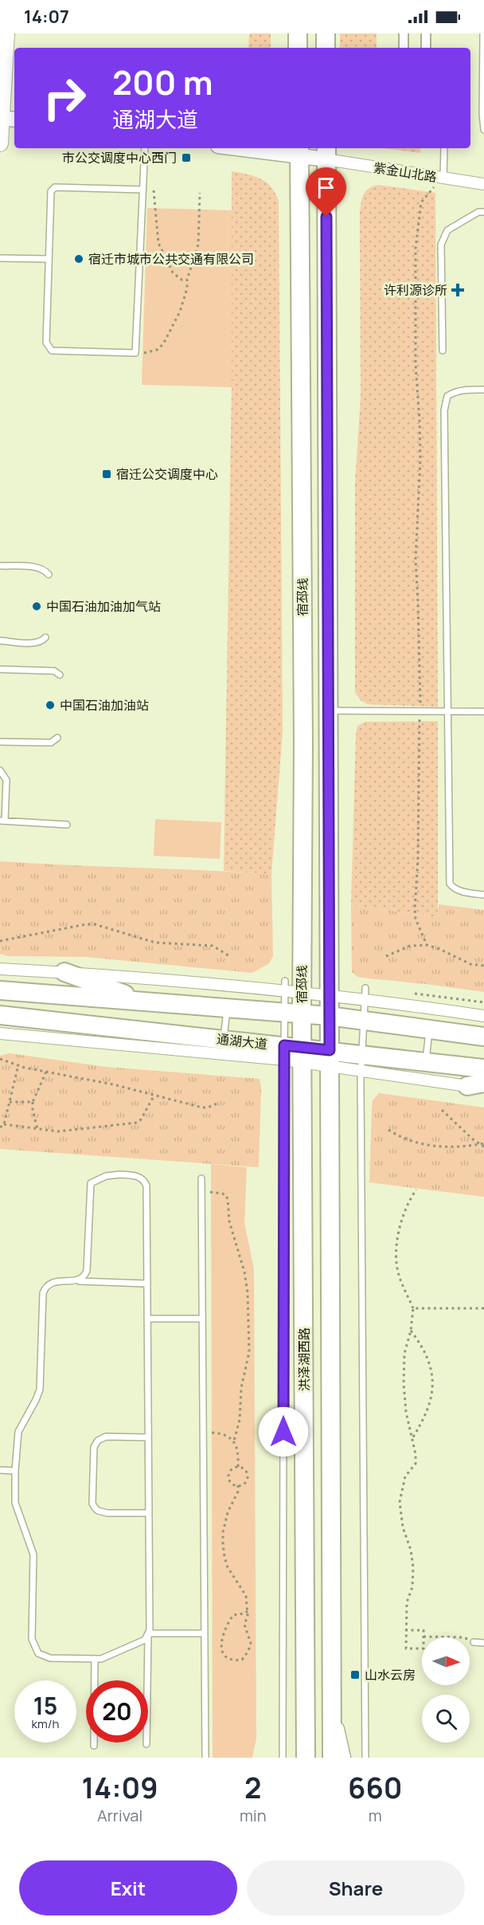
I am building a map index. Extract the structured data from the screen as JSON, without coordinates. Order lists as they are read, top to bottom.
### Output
{
  "streets": {
    "main road": ["宿邳线", "通湖大道", "洪泽湖西路"],
    "street": ["紫金山北路"]
  },
  "crossings": [
    ["紫金山北路", "宿邳线"],
    ["宿邳线", "通湖大道"],
    ["宿邳线", "洪泽湖西路"],
    ["通湖大道", "洪泽湖西路"]
  ],
  "places": {
    "transit": ["市公交调度中心西门", "宿迁公交调度中心", "山水云房"],
    "other": ["宿迁市城市公共交通有限公司", "中国石油加油加气站", "中国石油加油站"],
    "health": ["许利源诊所"]
  },
  "north": "right",
  "page": {
    "status": "14:07",
    "turn": ["200 m", "通湖大道"],
    "speed": "15 km/h",
    "limit": "20",
    "eta": [
      "14:09",
      "Arrival",
      "2",
      "min",
      "660",
      "m"
    ],
    "buttons": ["Exit", "Share"]
  }
}
